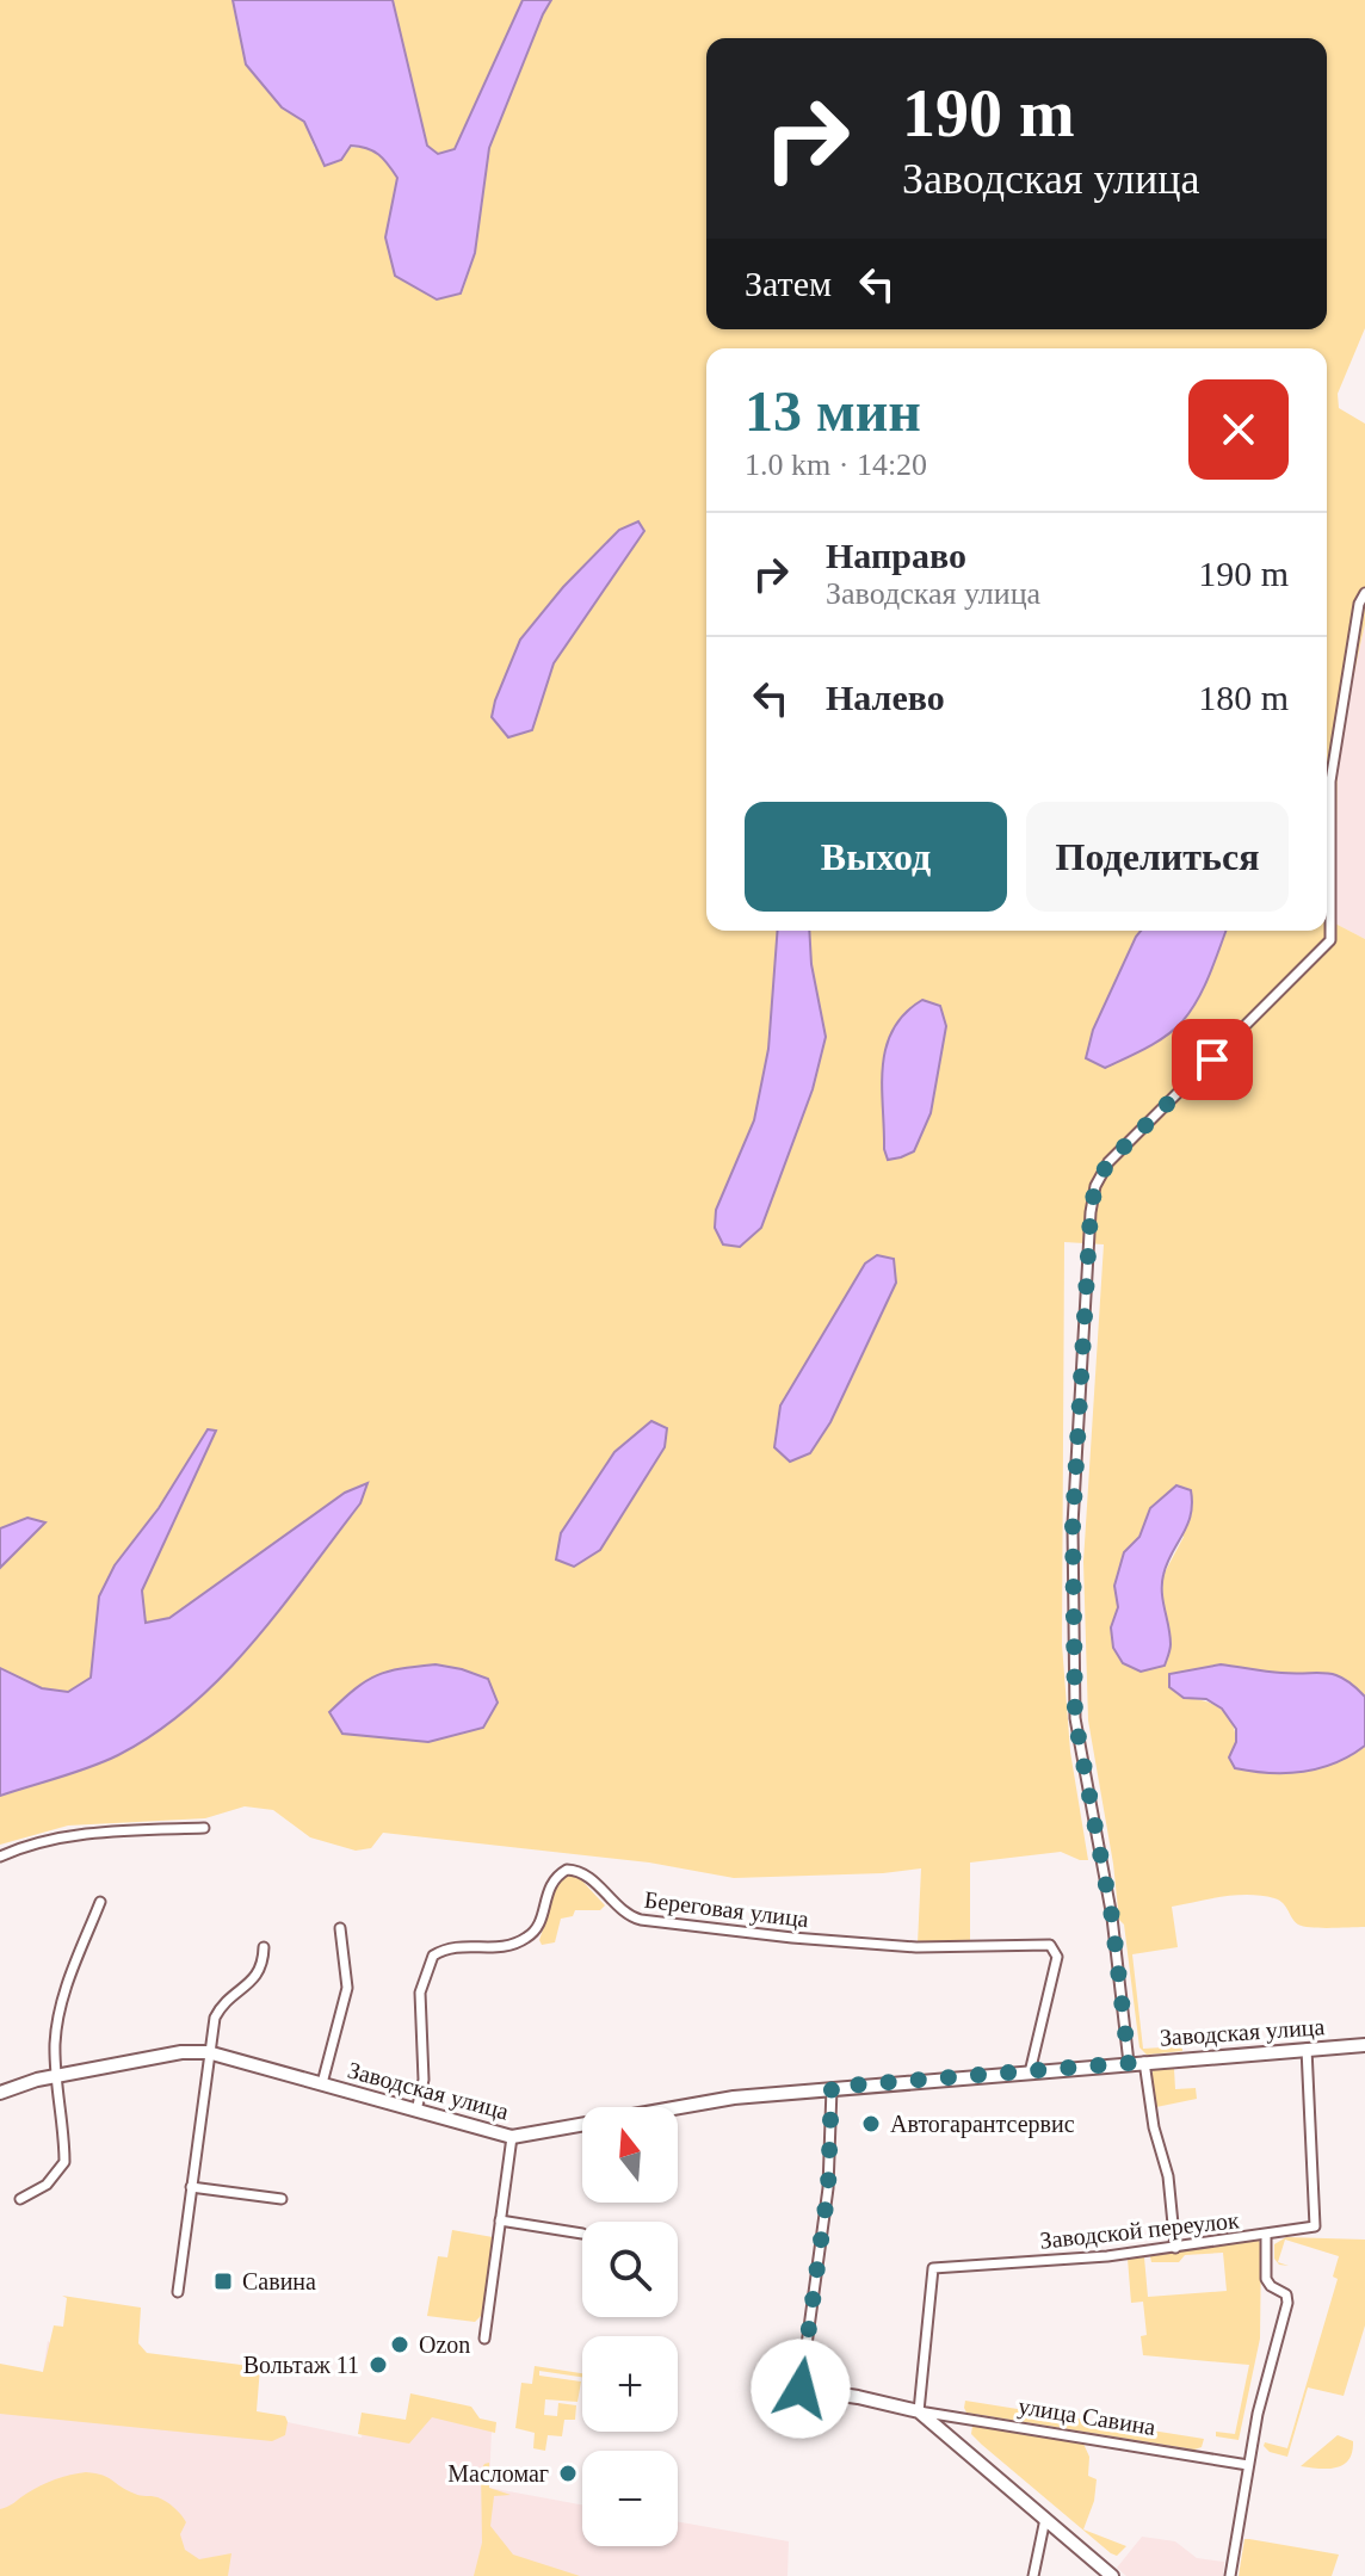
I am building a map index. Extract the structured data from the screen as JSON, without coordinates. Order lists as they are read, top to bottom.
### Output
{
  "streets": {
    "street": [
      "Береговая улица",
      "Заводская улица",
      "Заводской переулок",
      "улица Савина"
    ]
  },
  "crossings": [
    ["Береговая улица", "Заводская улица"],
    ["Заводская улица", "Заводской переулок"],
    ["Заводской переулок", "улица Савина"]
  ],
  "places": {
    "other": [
      "Автогарантсервис",
      "Ozon",
      "Вольтаж 11",
      "Масломаг"
    ],
    "transit": ["Савина"]
  },
  "north": "top",
  "page": {
    "turn": ["190 m", "Заводская улица"],
    "then": "Затем",
    "heading": ["13 мин", "1.0 km · 14:20"],
    "list": [
      {
        "name": "Направо",
        "note": "Заводская улица",
        "value": "190 m"
      },
      {
        "name": "Налево",
        "value": "180 m"
      }
    ],
    "buttons": ["Выход", "Поделиться"],
    "map_buttons": ["+", "−"]
  }
}
